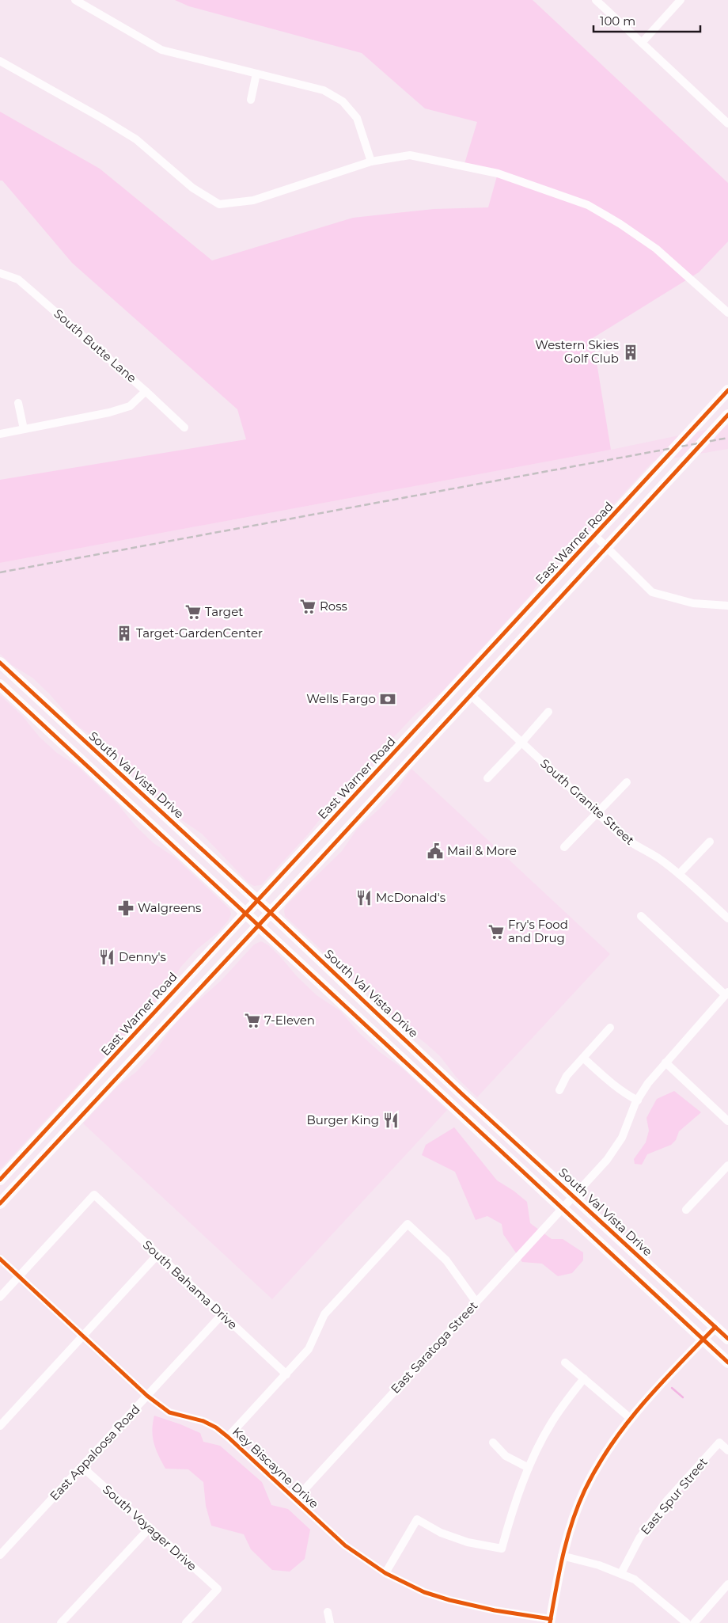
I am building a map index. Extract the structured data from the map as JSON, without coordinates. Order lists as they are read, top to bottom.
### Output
{
  "streets": {
    "main road": ["East Warner Road", "South Val Vista Drive"],
    "street": [
      "South Butte Lane",
      "South Granite Street",
      "South Bahama Drive",
      "East Saratoga Street",
      "East Appaloosa Road",
      "Key Biscayne Drive",
      "East Spur Street",
      "South Voyager Drive"
    ]
  },
  "crossings": [
    ["East Warner Road", "South Val Vista Drive"],
    ["South Val Vista Drive", "East Saratoga Street"],
    ["South Bahama Drive", "East Appaloosa Road"],
    ["South Bahama Drive", "Key Biscayne Drive"],
    ["East Saratoga Street", "Key Biscayne Drive"],
    ["East Appaloosa Road", "Key Biscayne Drive"],
    ["East Appaloosa Road", "South Voyager Drive"]
  ],
  "places": {
    "building": ["Western Skies Golf Club", "Target-GardenCenter"],
    "supermarket": [
      "Ross",
      "Target",
      "Fry's Food and Drug",
      "7-Eleven"
    ],
    "bank": ["Wells Fargo"],
    "public building": ["Mail & More"],
    "restaurant": ["McDonald's", "Denny's", "Burger King"],
    "pharmacy": ["Walgreens"]
  },
  "scale_bar": "100 m"
}
